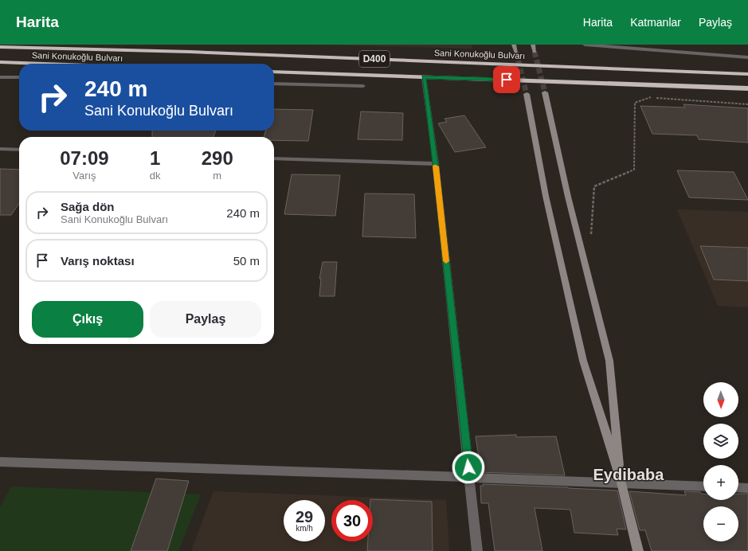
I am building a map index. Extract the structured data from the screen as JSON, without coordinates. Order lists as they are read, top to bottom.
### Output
{
  "streets": {
    "highway": ["Sani Konukoğlu Bulvarı", "D400"]
  },
  "districts": ["Eydibaba"],
  "north": "bottom",
  "page": {
    "header": "Harita",
    "nav": ["Harita", "Katmanlar", "Paylaş"],
    "turn": ["240 m", "Sani Konukoğlu Bulvarı"],
    "eta": [
      "07:09",
      "Varış",
      "1",
      "dk",
      "290",
      "m"
    ],
    "list": [
      {
        "name": "Sağa dön",
        "note": "Sani Konukoğlu Bulvarı",
        "value": "240 m"
      },
      {
        "name": "Varış noktası",
        "value": "50 m"
      }
    ],
    "buttons": ["Çıkış", "Paylaş"],
    "map_buttons": ["+", "−"],
    "speed": "29 km/h",
    "limit": "30"
  }
}
